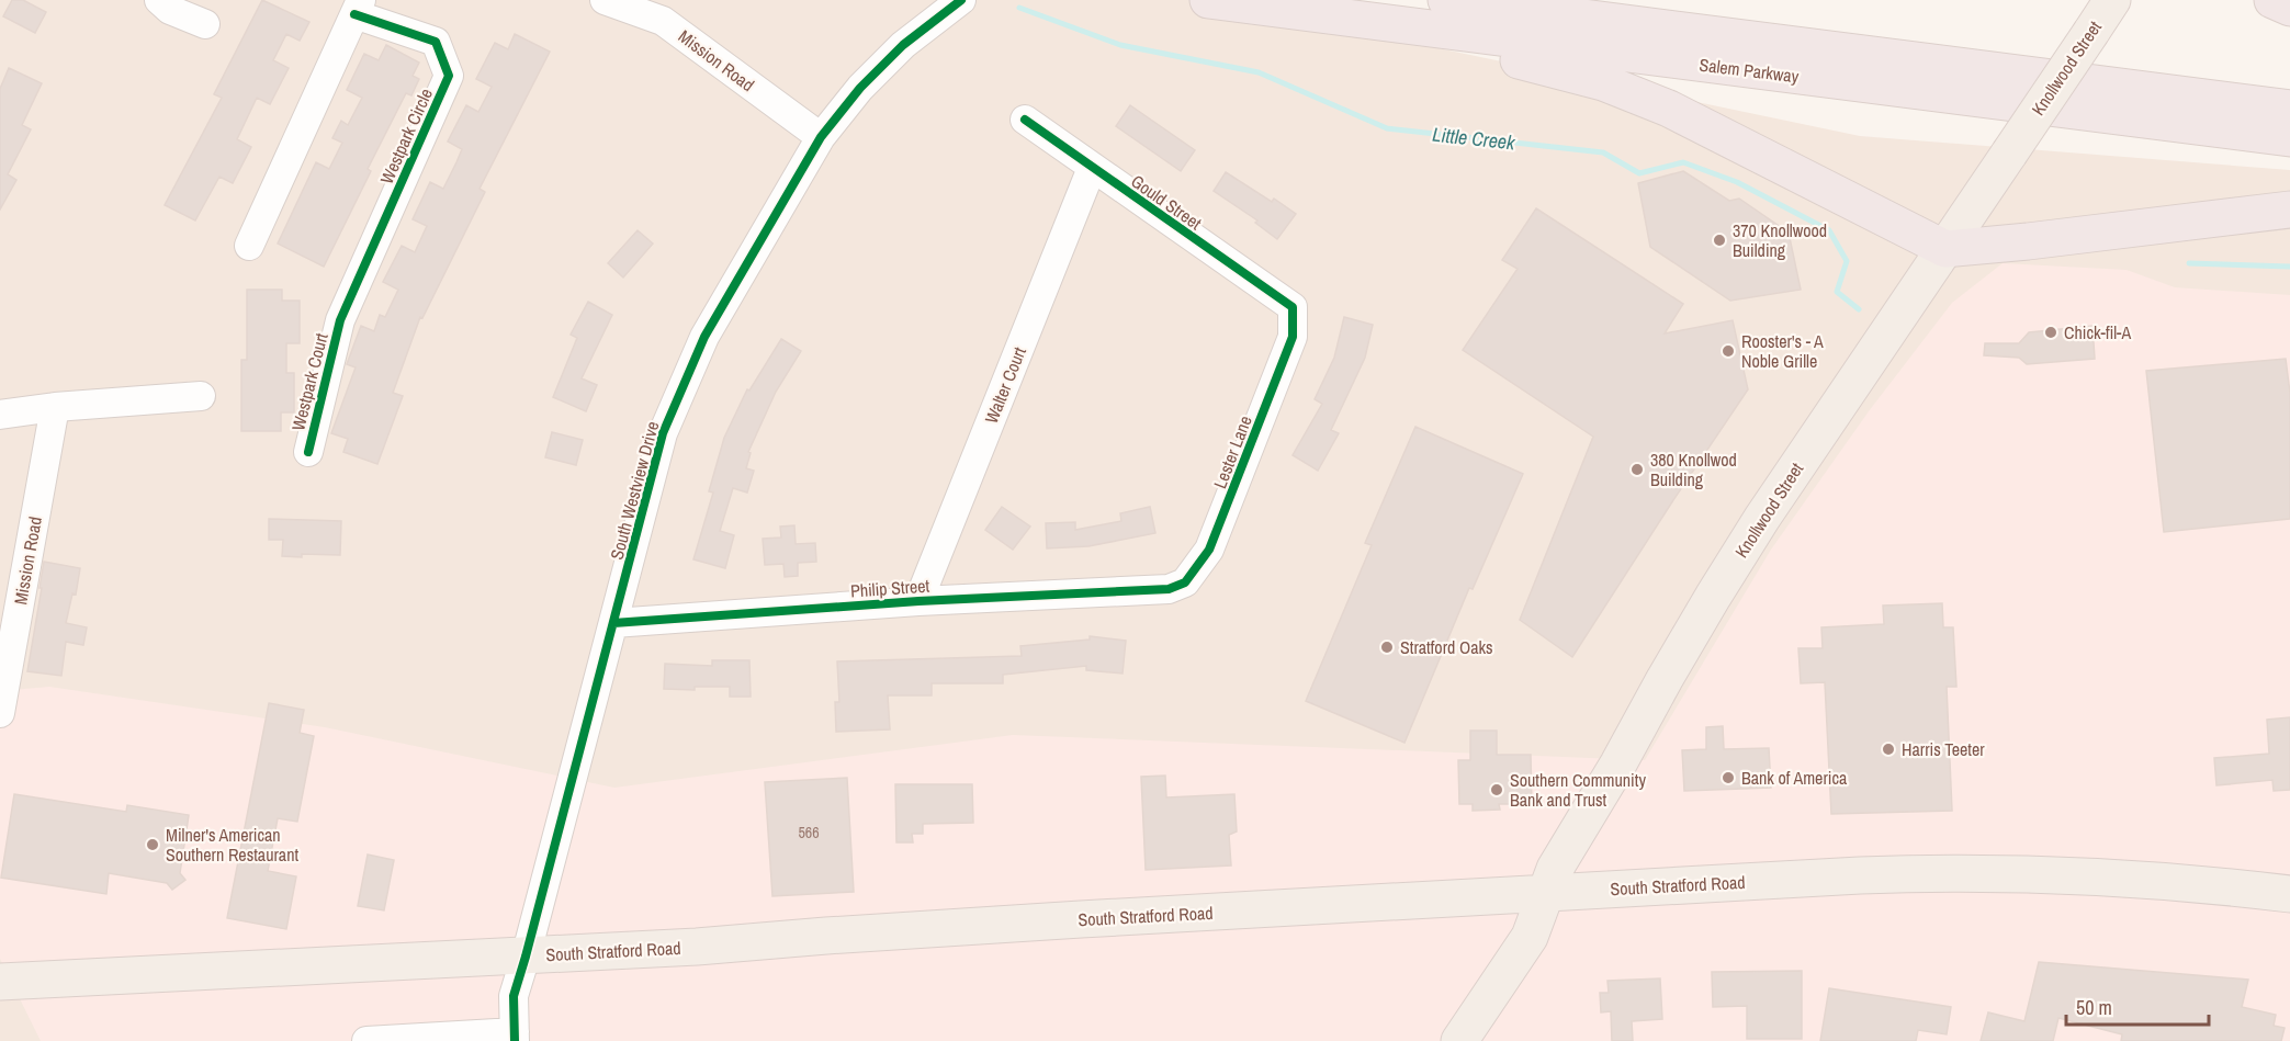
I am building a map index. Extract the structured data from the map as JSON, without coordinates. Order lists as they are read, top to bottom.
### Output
{
  "streets": {
    "highway": ["Salem Parkway"],
    "main road": ["Knollwood Street", "South Stratford Road"],
    "street": [
      "Mission Road",
      "Westpark Circle",
      "Gould Street",
      "Westpark Court",
      "Walter Court",
      "Lester Lane",
      "South Westview Drive",
      "Philip Street"
    ]
  },
  "crossings": [
    ["Mission Road", "South Westview Drive"],
    ["Knollwood Street", "South Stratford Road"],
    ["Westpark Circle", "Westpark Court"],
    ["Gould Street", "Walter Court"],
    ["Gould Street", "Lester Lane"],
    ["Walter Court", "Philip Street"],
    ["Lester Lane", "Philip Street"],
    ["South Westview Drive", "Philip Street"],
    ["South Westview Drive", "South Stratford Road"]
  ],
  "water": ["Little Creek"],
  "places": [
    "370 Knollwood Building",
    "Chick-fil-A",
    "Rooster's - A Noble Grille",
    "380 Knollwod Building",
    "Stratford Oaks",
    "Harris Teeter",
    "Bank of America",
    "Southern Community Bank and Trust",
    "Milner's American Southern Restaurant"
  ],
  "house_numbers": ["566"],
  "scale_bar": "50 m"
}
